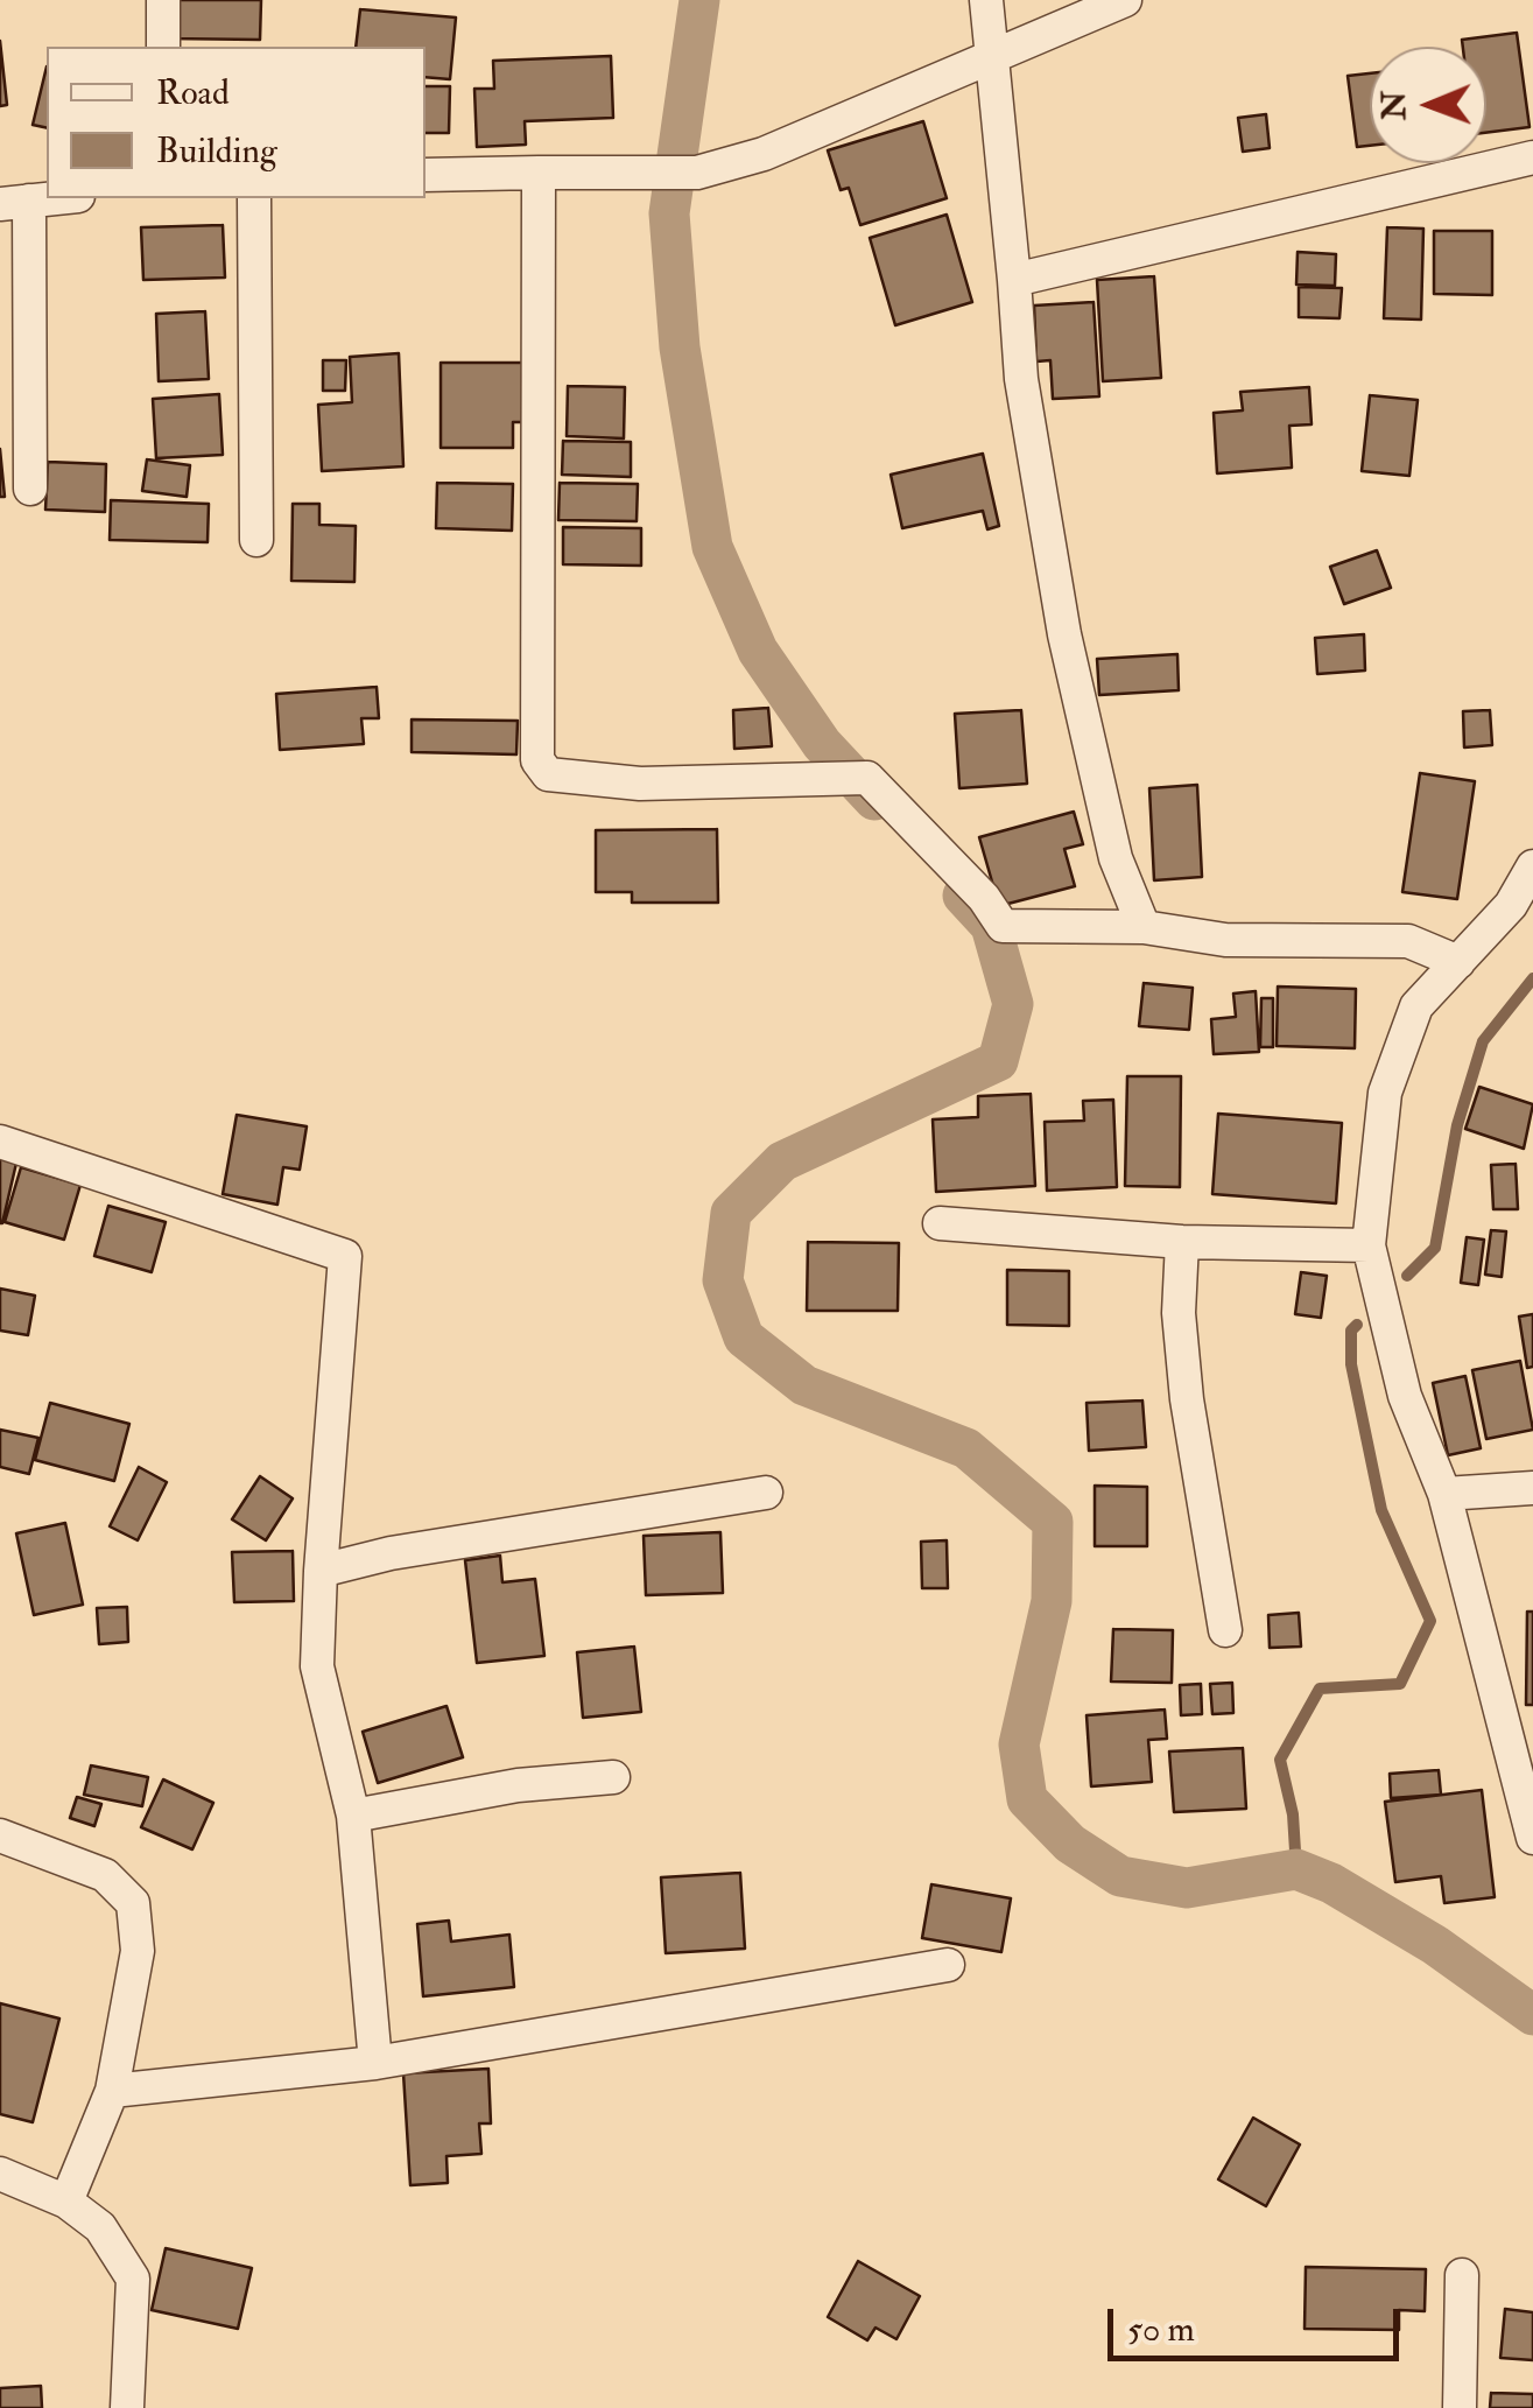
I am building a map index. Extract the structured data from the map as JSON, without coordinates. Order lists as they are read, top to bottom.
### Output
{
  "legend": ["Road", "Building"],
  "scale_bar": "50 m",
  "north": "left"
}
